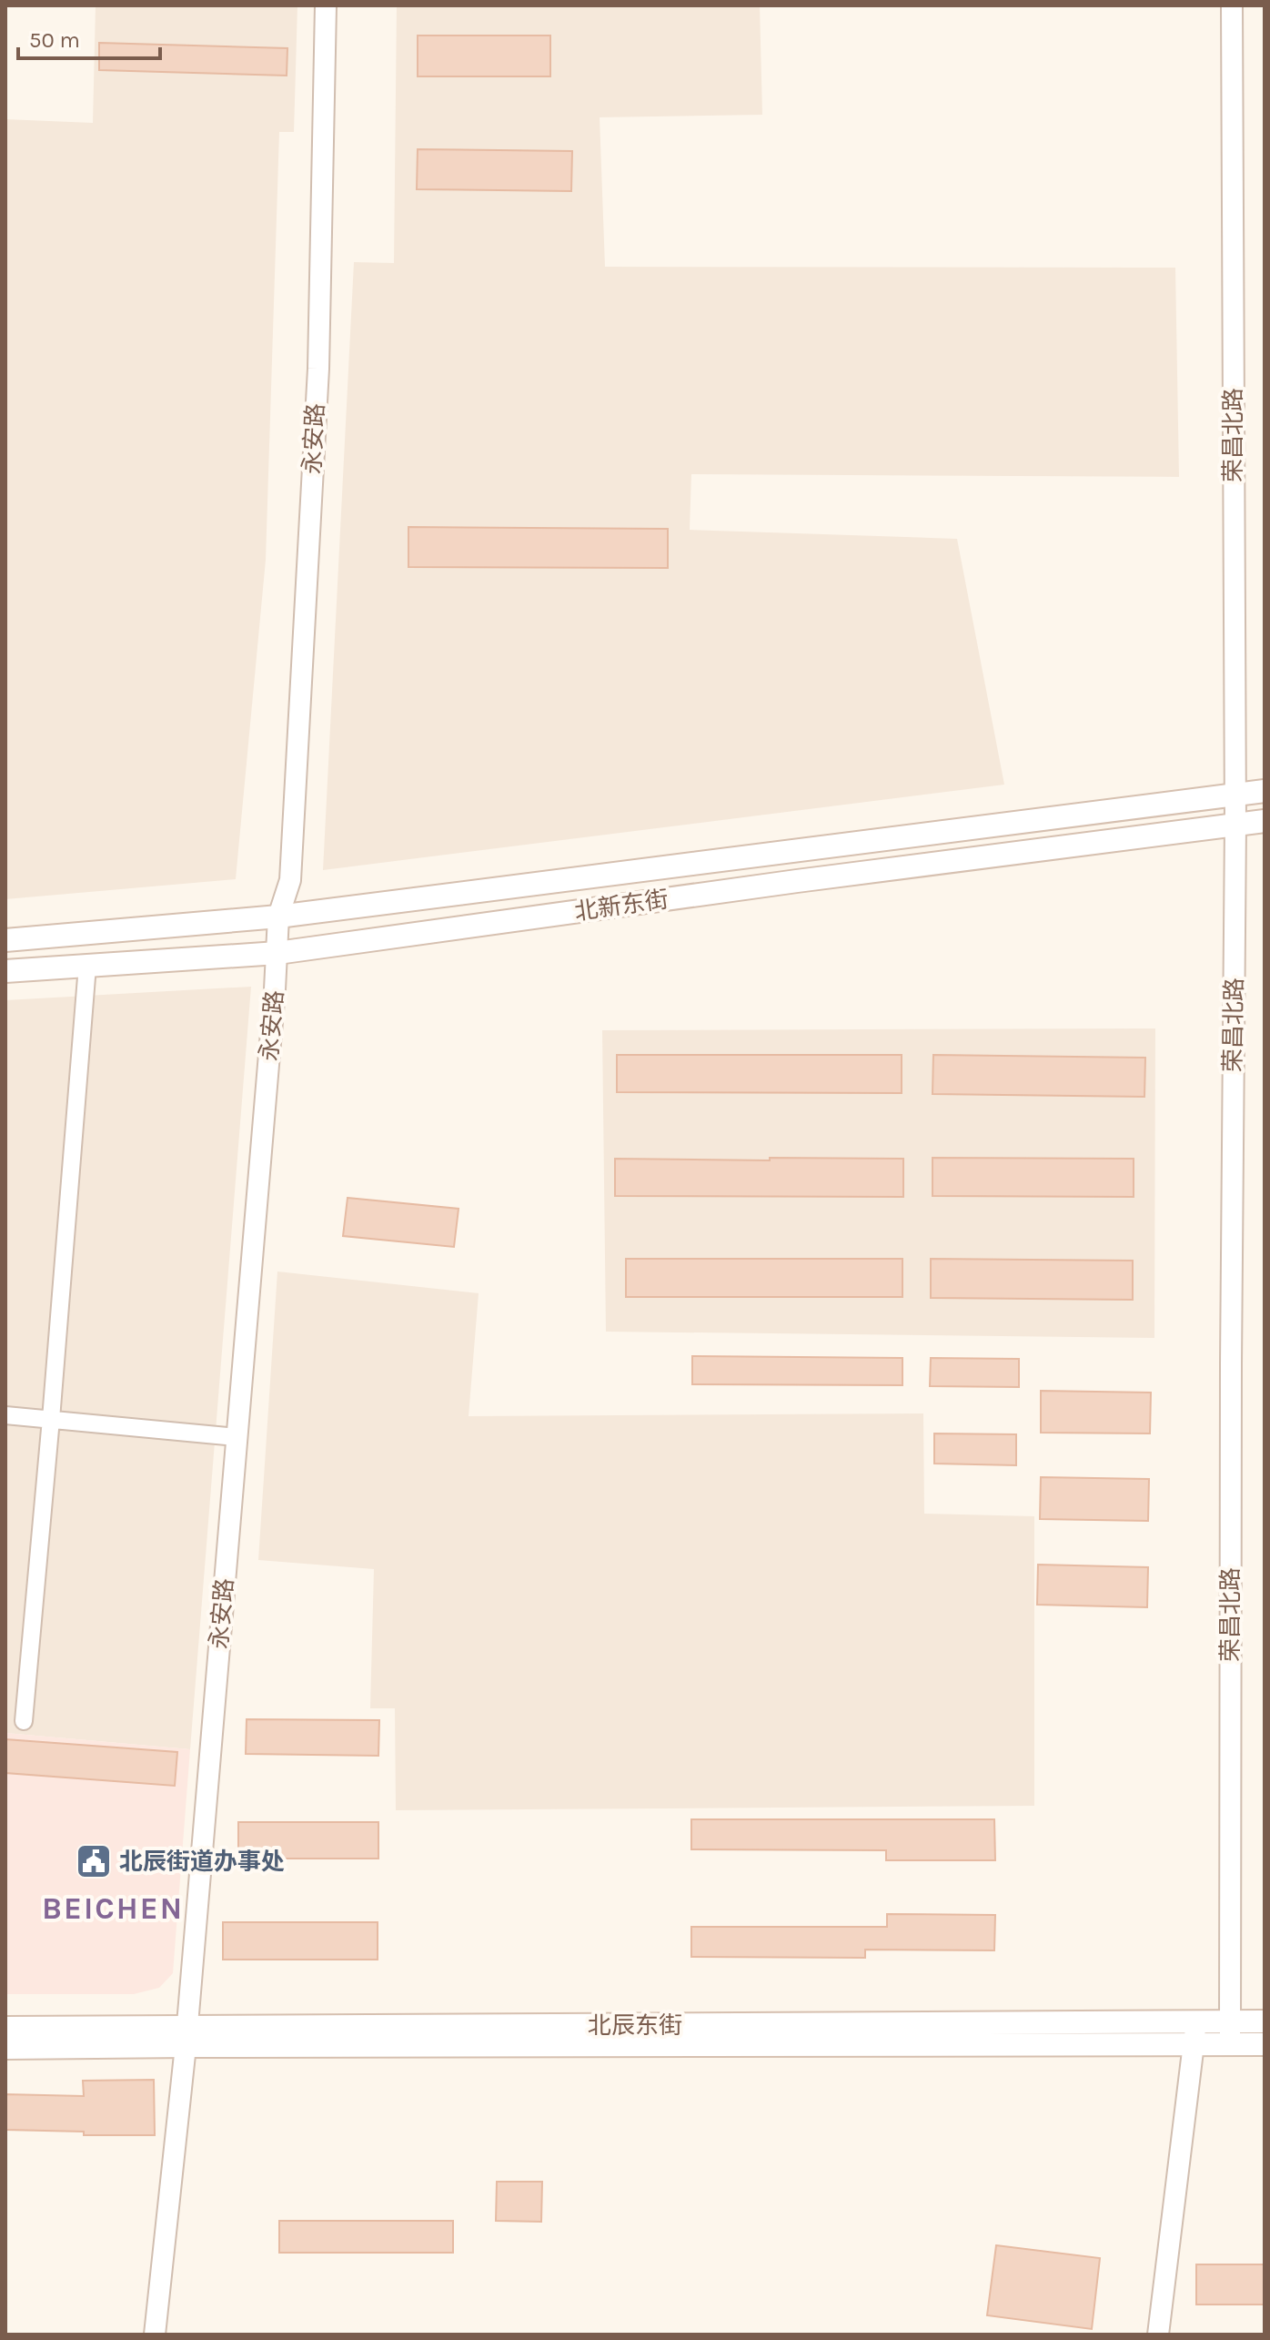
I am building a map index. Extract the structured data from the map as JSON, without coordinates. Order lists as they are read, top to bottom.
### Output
{
  "streets": {
    "main road": ["北新东街", "北辰东街"],
    "street": ["荣昌北路", "永安路"]
  },
  "crossings": [
    ["荣昌北路", "北新东街"],
    ["荣昌北路", "北辰东街"],
    ["永安路", "北新东街"],
    ["永安路", "北辰东街"]
  ],
  "districts": ["BEICHEN"],
  "places": {
    "public building": ["北辰街道办事处"]
  },
  "scale_bar": "50 m"
}
